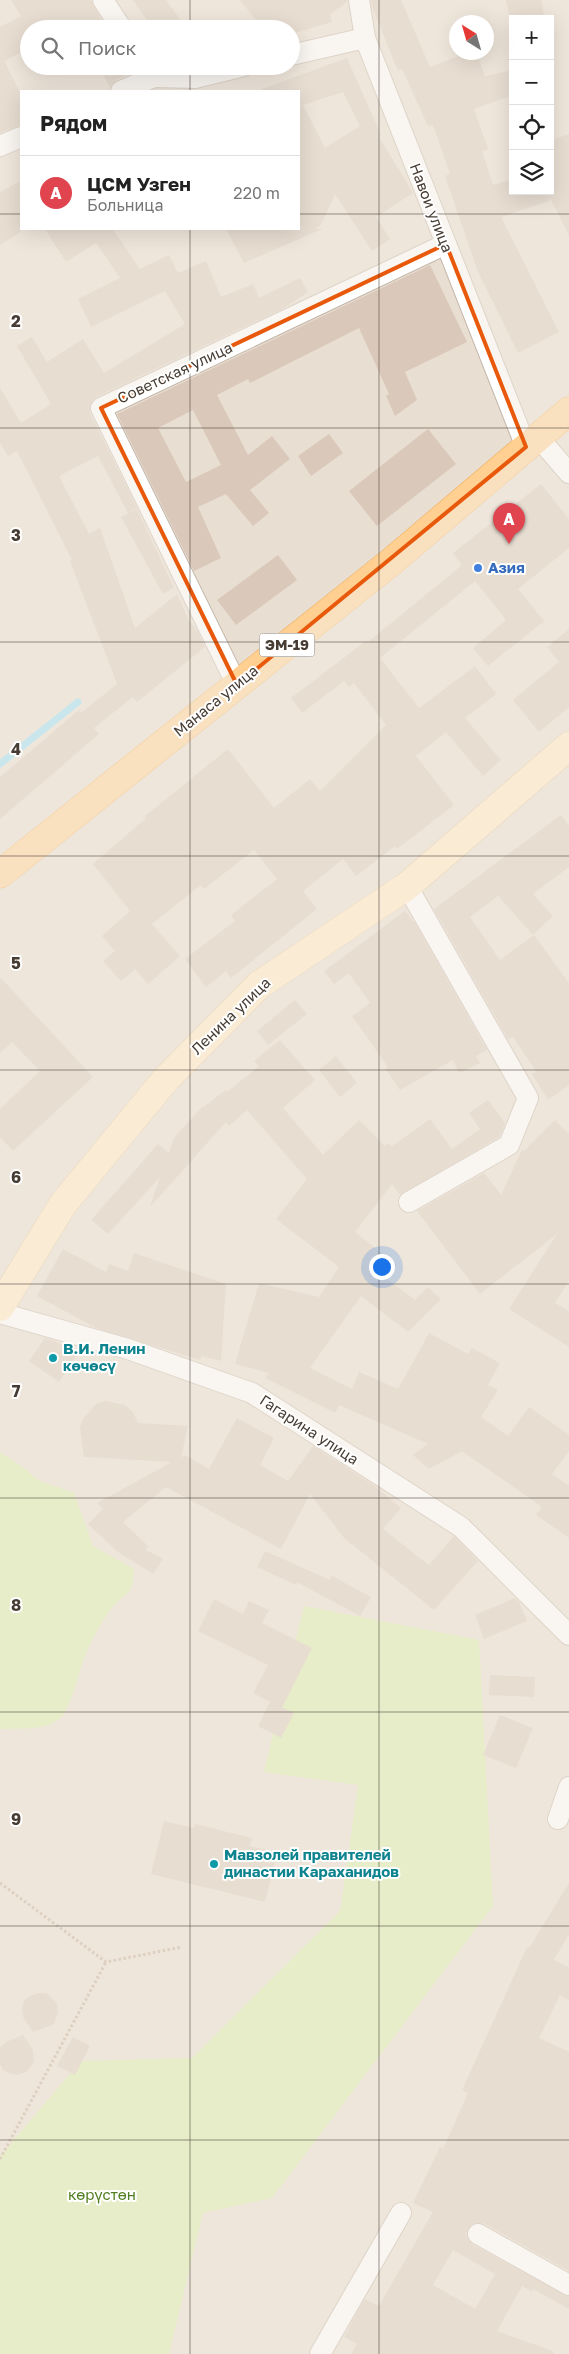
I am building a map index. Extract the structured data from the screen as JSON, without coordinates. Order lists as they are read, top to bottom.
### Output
{
  "streets": {
    "main road": ["ЭМ-19", "Манаса улица"],
    "street": [
      "Навои улица",
      "Советская улица",
      "Ленина улица",
      "Гагарина улица"
    ]
  },
  "crossings": [
    ["Навои улица", "Советская улица"],
    ["Навои улица", "Манаса улица"],
    ["Советская улица", "Манаса улица"]
  ],
  "parks": ["көрүстөн"],
  "places": ["Азия", "В.И. Ленин көчөсү", "Мавзолей правителей династии Караханидов"],
  "north": "top left",
  "page": {
    "map_buttons": ["+", "−"],
    "search": "Поиск",
    "heading": "Рядом",
    "list": [
      {
        "mark": "A",
        "name": "ЦСМ Узген",
        "note": "Больница",
        "value": "220 m"
      }
    ],
    "pins": "A"
  },
  "grid": {
    "rows": [
      "2",
      "3",
      "4",
      "5",
      "6",
      "7",
      "8",
      "9"
    ]
  }
}
